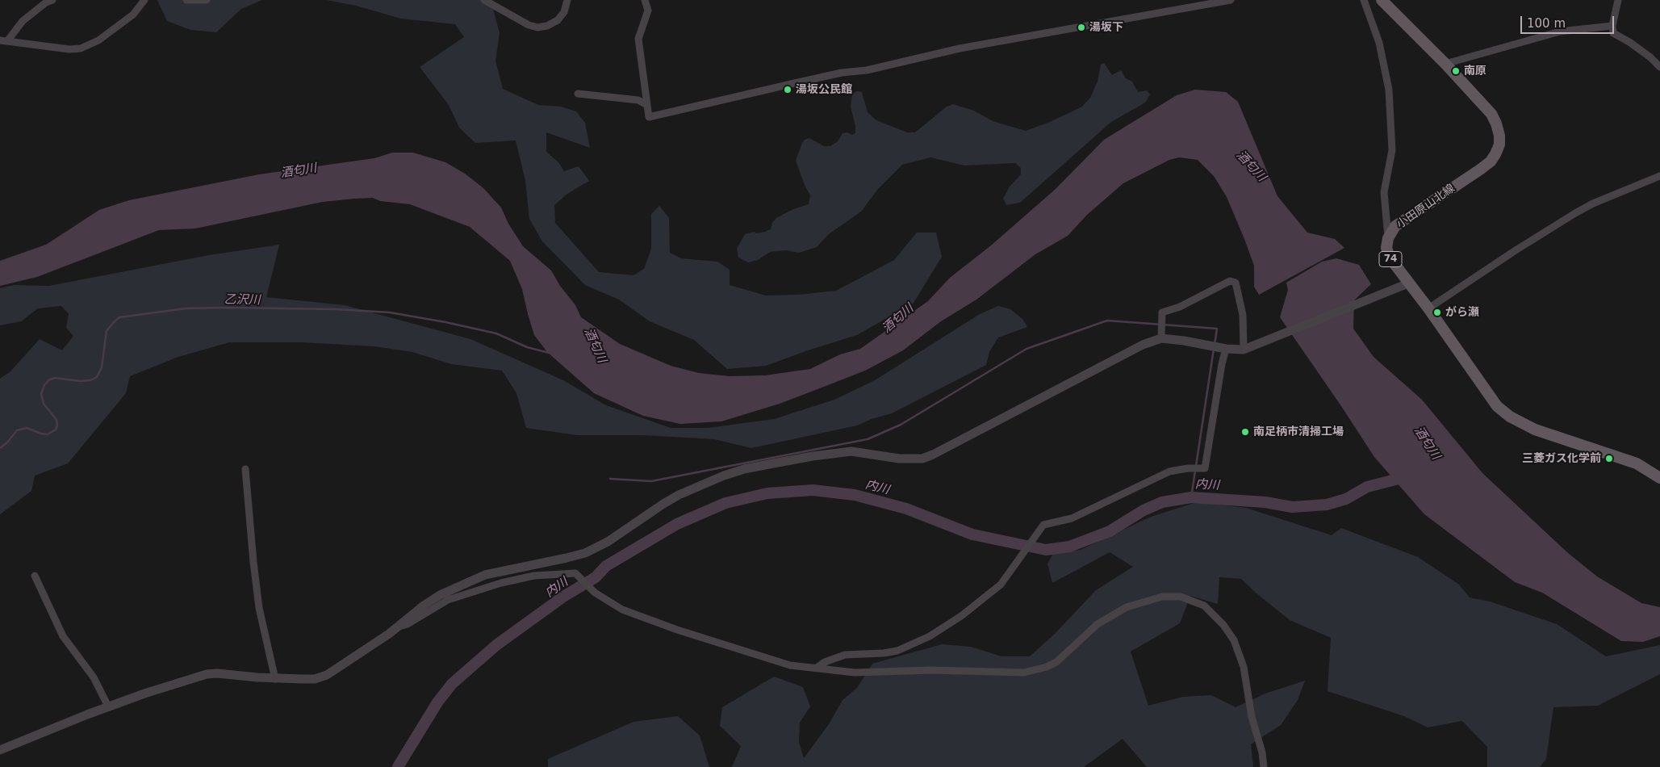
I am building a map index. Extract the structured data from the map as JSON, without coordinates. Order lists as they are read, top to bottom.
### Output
{
  "streets": {
    "main road": ["小田原山北線", "74"]
  },
  "water": ["酒匂川", "乙沢川", "内川"],
  "places": [
    "湯坂下",
    "南原",
    "湯坂公民館",
    "がら瀬",
    "南足柄市清掃工場",
    "三菱ガス化学前"
  ],
  "scale_bar": "100 m"
}
